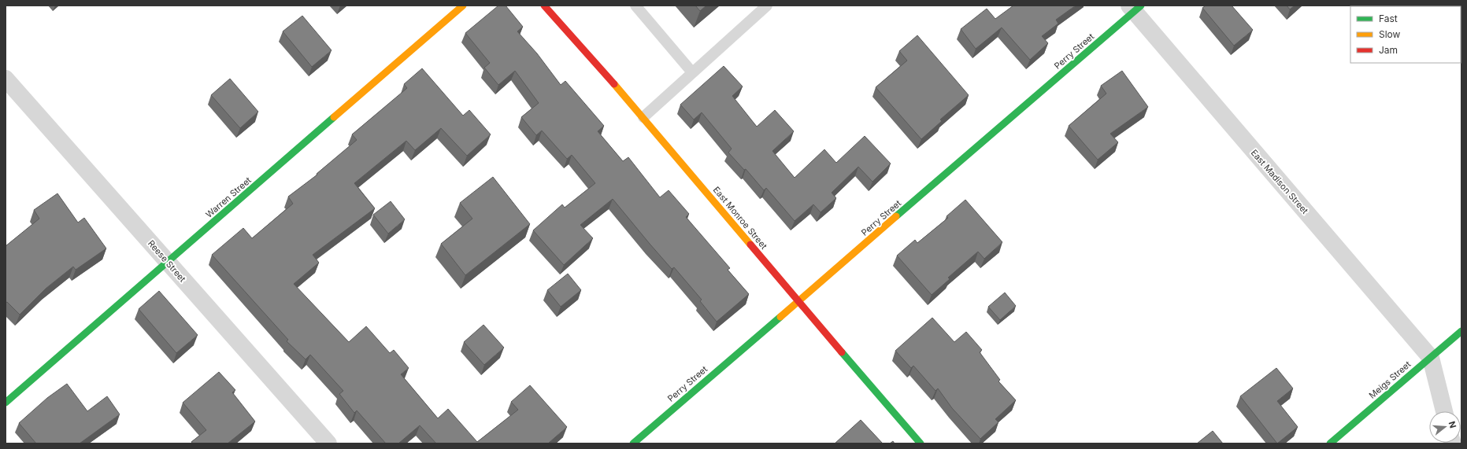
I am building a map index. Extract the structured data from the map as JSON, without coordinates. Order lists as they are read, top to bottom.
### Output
{
  "streets": {
    "main road": [
      "Perry Street",
      "Warren Street",
      "East Monroe Street",
      "Meigs Street"
    ],
    "street": ["East Madison Street", "Reese Street"]
  },
  "crossings": [
    ["Perry Street", "East Madison Street"],
    ["Perry Street", "East Monroe Street"],
    ["East Madison Street", "Meigs Street"],
    ["Warren Street", "Reese Street"]
  ],
  "legend": ["Fast", "Slow", "Jam"],
  "north": "right"
}
